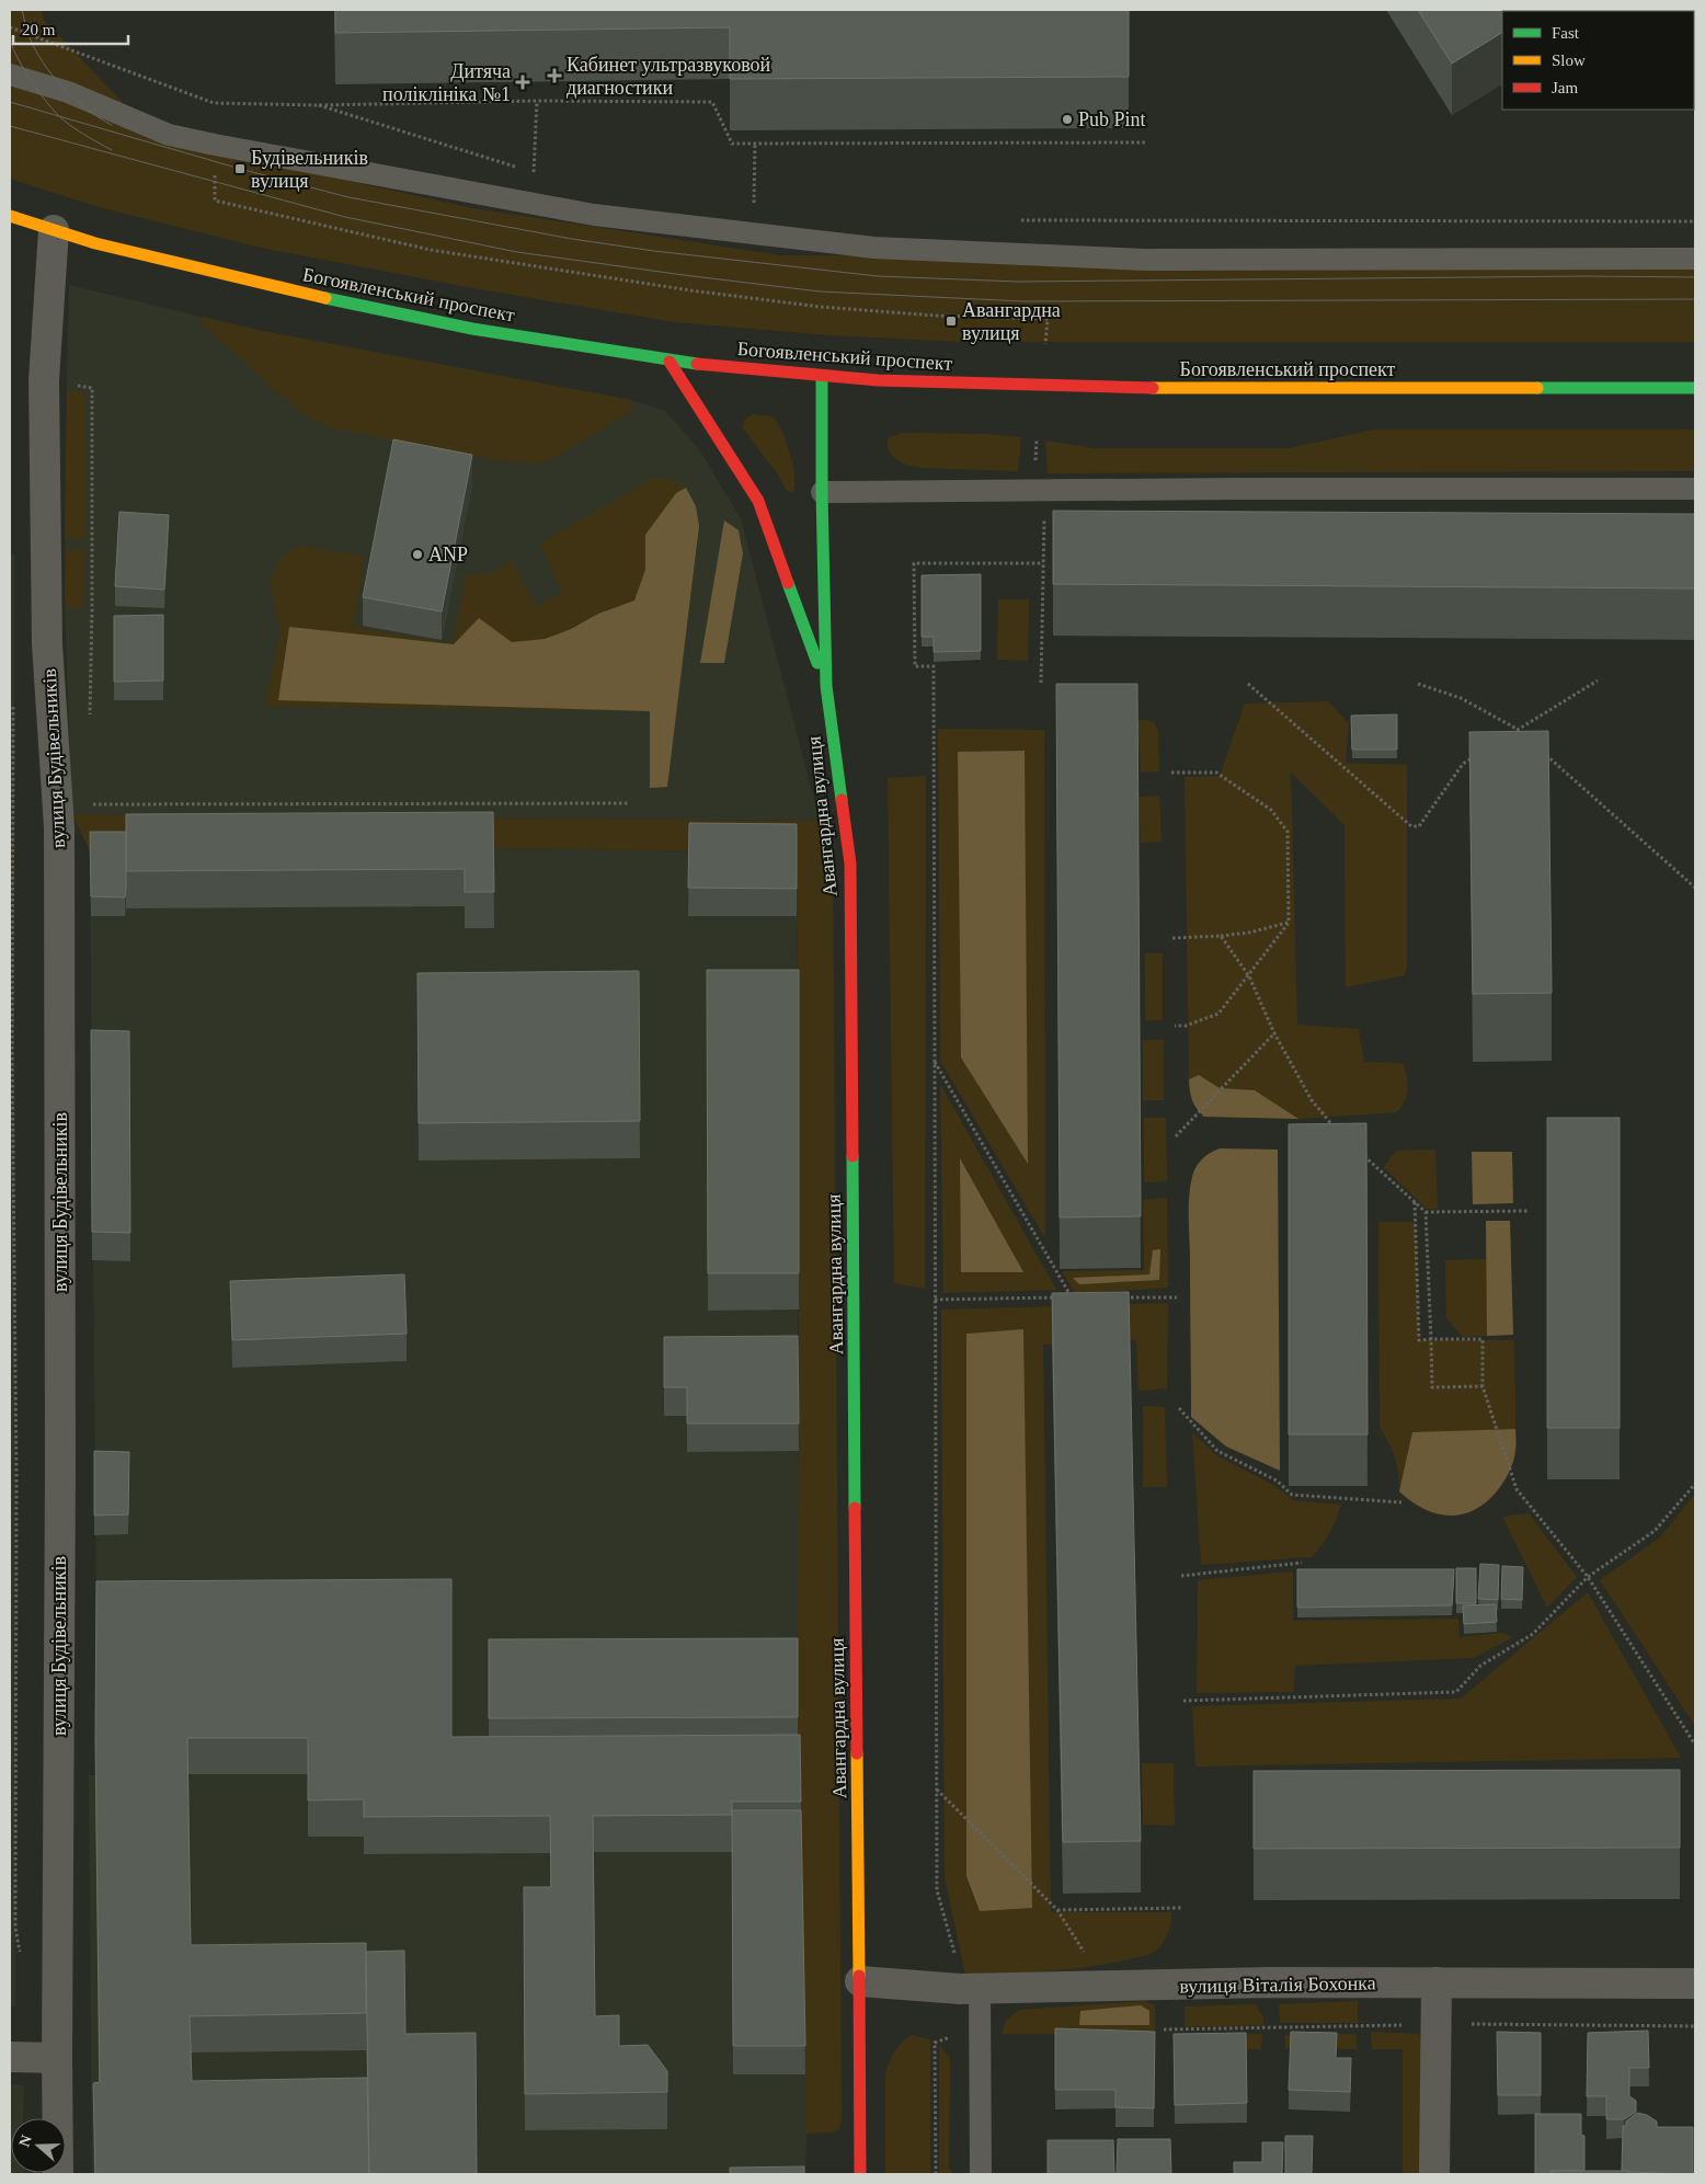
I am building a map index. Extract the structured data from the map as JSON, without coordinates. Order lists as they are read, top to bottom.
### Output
{
  "streets": {
    "main road": ["Богоявленський проспект", "Авангардна вулиця"],
    "street": ["вулиця Будівельників", "вулиця Віталія Бохонка"]
  },
  "crossings": [
    ["Богоявленський проспект", "вулиця Будівельників"],
    ["Богоявленський проспект", "Авангардна вулиця"],
    ["Авангардна вулиця", "вулиця Віталія Бохонка"]
  ],
  "places": {
    "health": ["Кабинет ультразвуковой диагностики", "Дитяча поліклініка №1"],
    "other": ["Pub Pint", "ANP"],
    "transit": ["Будівельників вулиця", "Авангардна вулиця"]
  },
  "legend": ["Fast", "Slow", "Jam"],
  "scale_bar": "20 m",
  "north": "left"
}
